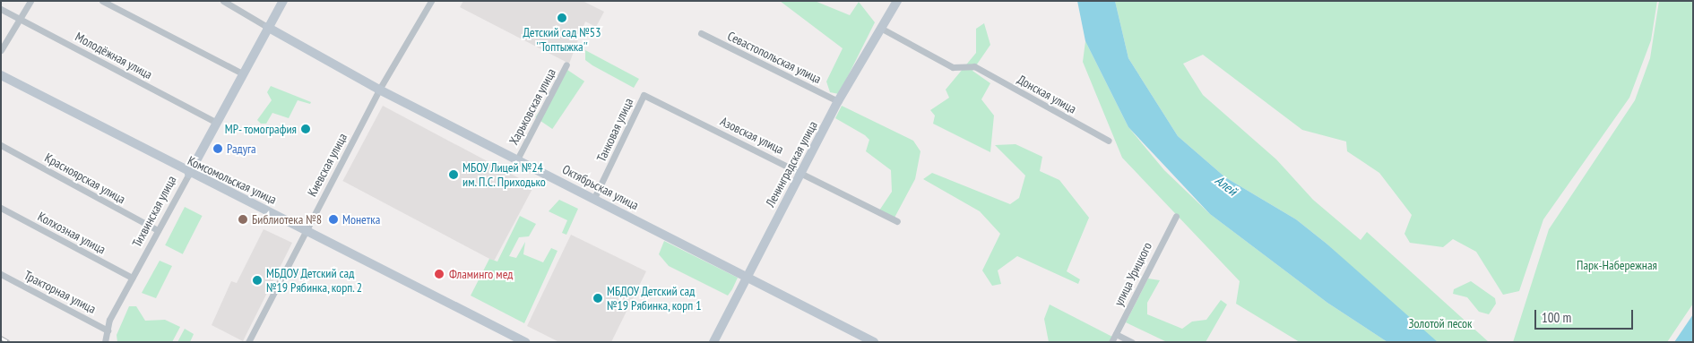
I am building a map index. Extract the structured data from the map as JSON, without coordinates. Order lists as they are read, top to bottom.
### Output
{
  "streets": {
    "main road": [
      "Ленинградская улица",
      "Комсомольская улица",
      "Октябрьская улица",
      "Тихвинская улица"
    ],
    "street": [
      "Молодёжная улица",
      "Севастопольская улица",
      "Донская улица",
      "Харьковская улица",
      "Танковая улица",
      "Азовская улица",
      "Киевская улица",
      "Красноярская улица",
      "Колхозная улица",
      "улица Урицкого",
      "Тракторная улица"
    ]
  },
  "crossings": [
    ["Молодёжная улица", "Тихвинская улица"],
    ["Севастопольская улица", "Ленинградская улица"],
    ["Донская улица", "Ленинградская улица"],
    ["Харьковская улица", "Октябрьская улица"],
    ["Танковая улица", "Азовская улица"],
    ["Танковая улица", "Октябрьская улица"],
    ["Азовская улица", "Ленинградская улица"],
    ["Ленинградская улица", "Октябрьская улица"],
    ["Киевская улица", "Комсомольская улица"],
    ["Киевская улица", "Октябрьская улица"],
    ["Красноярская улица", "Тихвинская улица"],
    ["Комсомольская улица", "Тихвинская улица"],
    ["Октябрьская улица", "Тихвинская улица"],
    ["Тихвинская улица", "Колхозная улица"],
    ["Тихвинская улица", "Тракторная улица"]
  ],
  "water": ["Алей"],
  "parks": ["Парк-Набережная", "Золотой песок"],
  "places": [
    "Детский сад №53 ''Топтыжка''",
    "МР- томография",
    "Радуга",
    "МБОУ Лицей №24 им. П.С. Приходько",
    "Библиотека №8",
    "Монетка",
    "Фламинго мед",
    "МБДОУ Детский сад №19 Рябинка, корп. 2",
    "МБДОУ Детский сад №19 Рябинка, корп 1"
  ],
  "scale_bar": "100 m"
}
